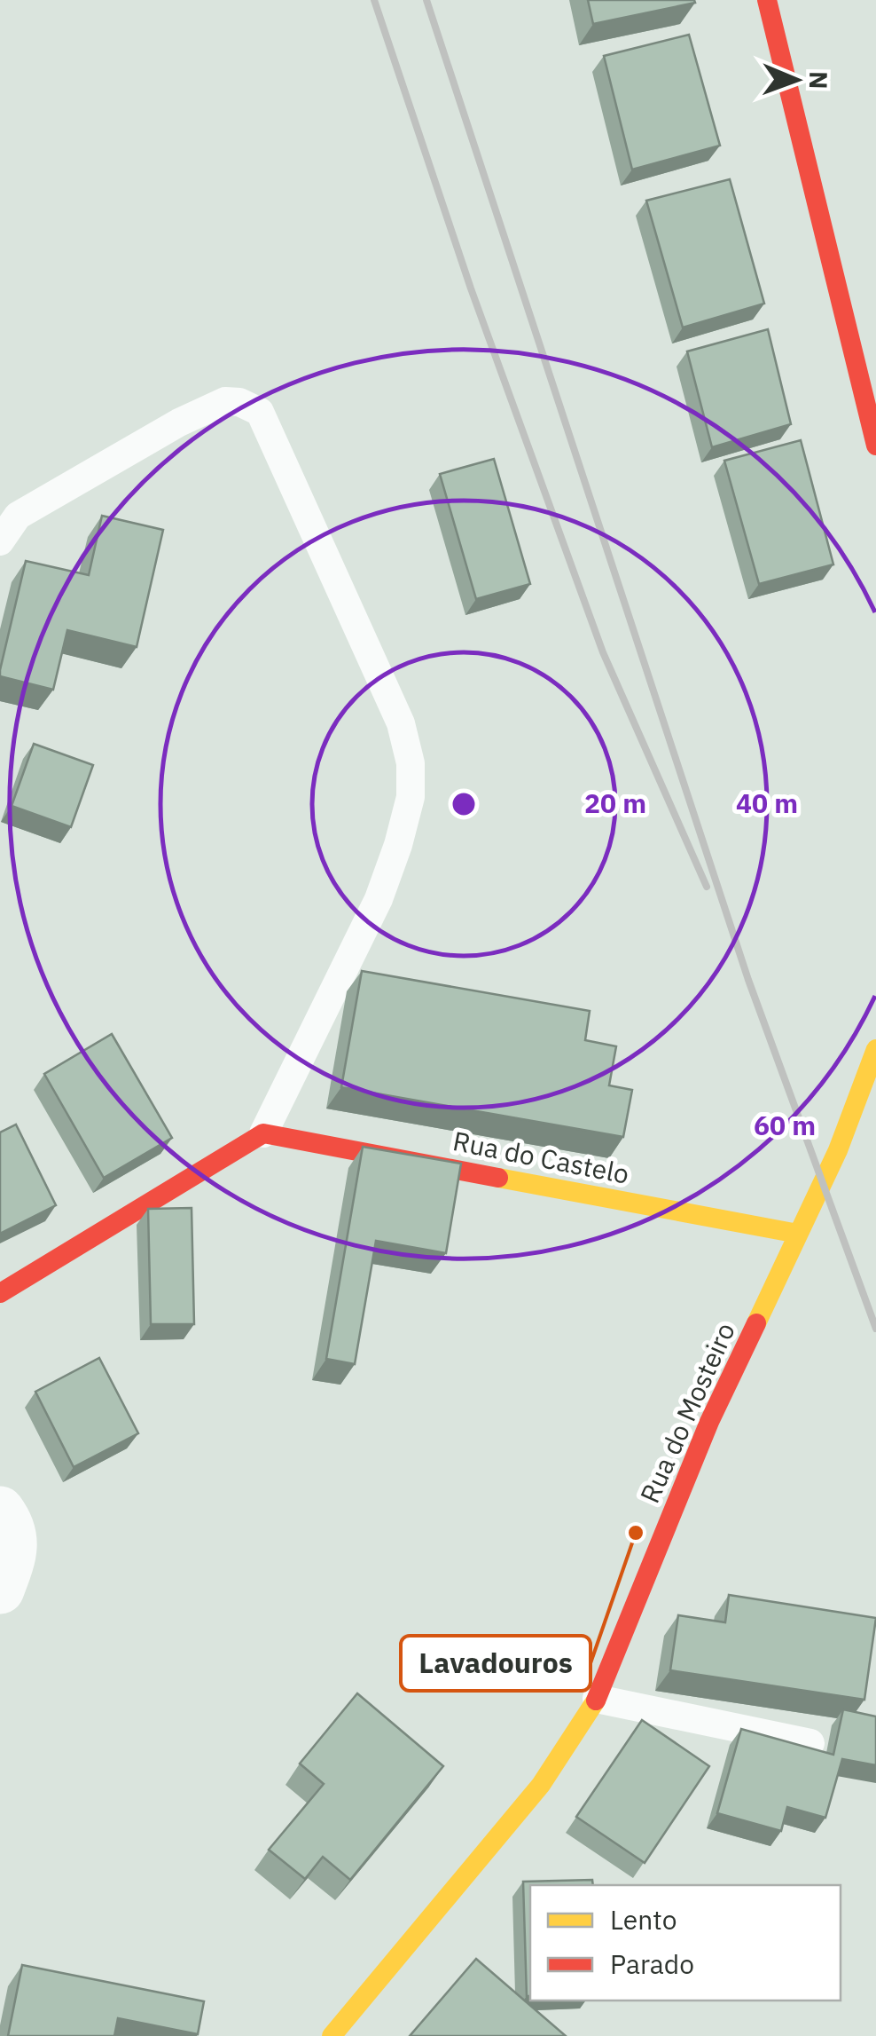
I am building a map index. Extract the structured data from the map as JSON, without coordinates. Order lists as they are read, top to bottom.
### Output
{
  "streets": {
    "main road": ["Rua do Castelo", "Rua do Mosteiro"]
  },
  "crossings": [
    ["Rua do Castelo", "Rua do Mosteiro"]
  ],
  "places": ["Lavadouros"],
  "legend": ["Lento", "Parado"],
  "north": "right",
  "rings": ["20 m", "40 m", "60 m"]
}
